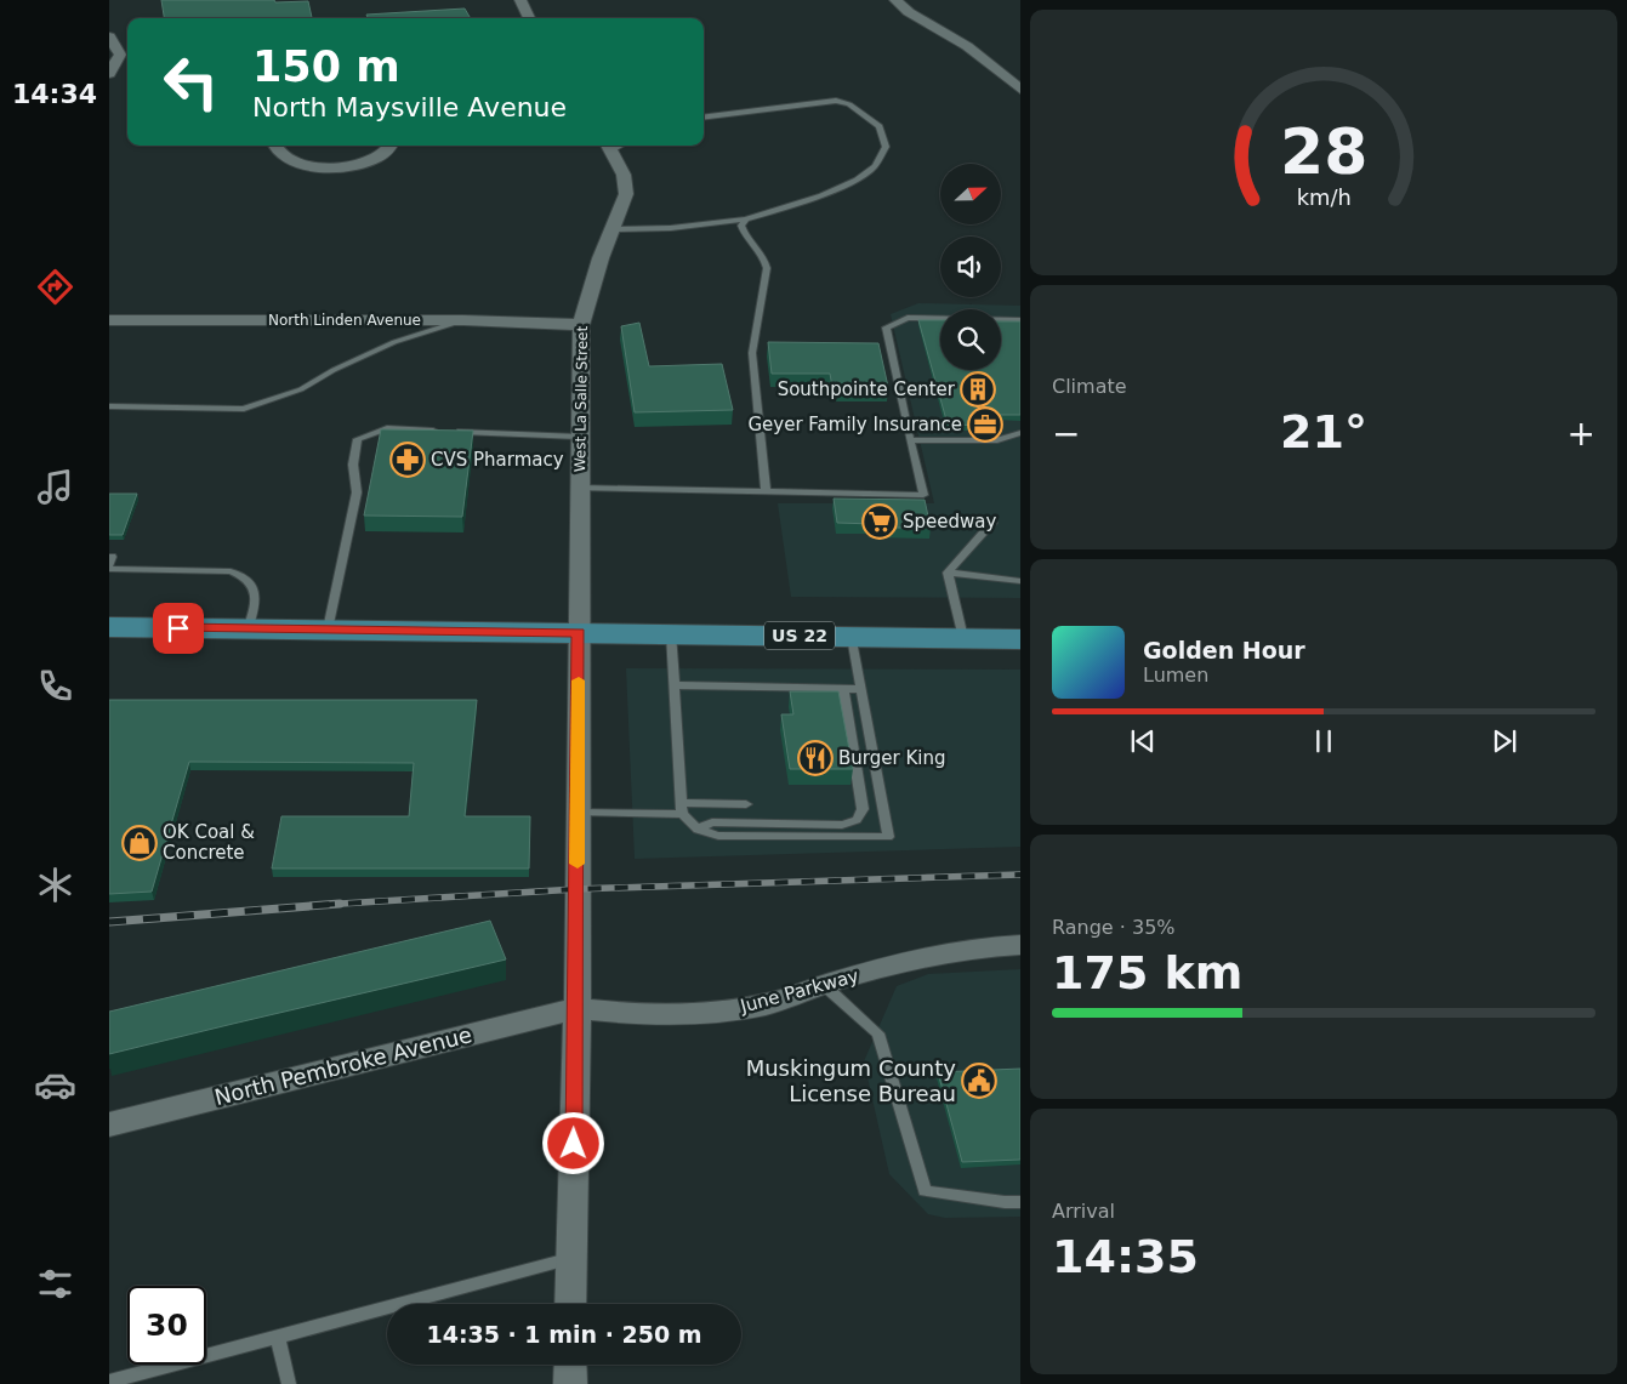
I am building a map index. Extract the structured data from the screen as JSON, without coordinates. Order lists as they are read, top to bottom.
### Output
{
  "streets": {
    "main road": ["US 22"],
    "street": [
      "North Linden Avenue",
      "West La Salle Street",
      "June Parkway",
      "North Pembroke Avenue"
    ]
  },
  "crossings": [
    ["North Linden Avenue", "West La Salle Street"],
    ["West La Salle Street", "US 22"],
    ["West La Salle Street", "June Parkway"],
    ["West La Salle Street", "North Pembroke Avenue"],
    ["June Parkway", "North Pembroke Avenue"]
  ],
  "places": {
    "building": ["Southpointe Center"],
    "office": ["Geyer Family Insurance"],
    "pharmacy": ["CVS Pharmacy"],
    "supermarket": ["Speedway"],
    "restaurant": ["Burger King"],
    "shop": ["OK Coal & Concrete"],
    "public building": ["Muskingum County License Bureau"]
  },
  "north": "right",
  "page": {
    "tabs": "14:34",
    "turn": ["150 m", "North Maysville Avenue"],
    "tile": [
      "Climate",
      ["Range · 35%", "175 km"],
      ["Arrival", "14:35"]
    ],
    "heat": ["−", "21°", "+"],
    "song": ["Golden Hour", "Lumen"],
    "limit": "30",
    "trip": "14:35 · 1 min · 250 m",
    "gauge": ["28", "km/h"]
  }
}
